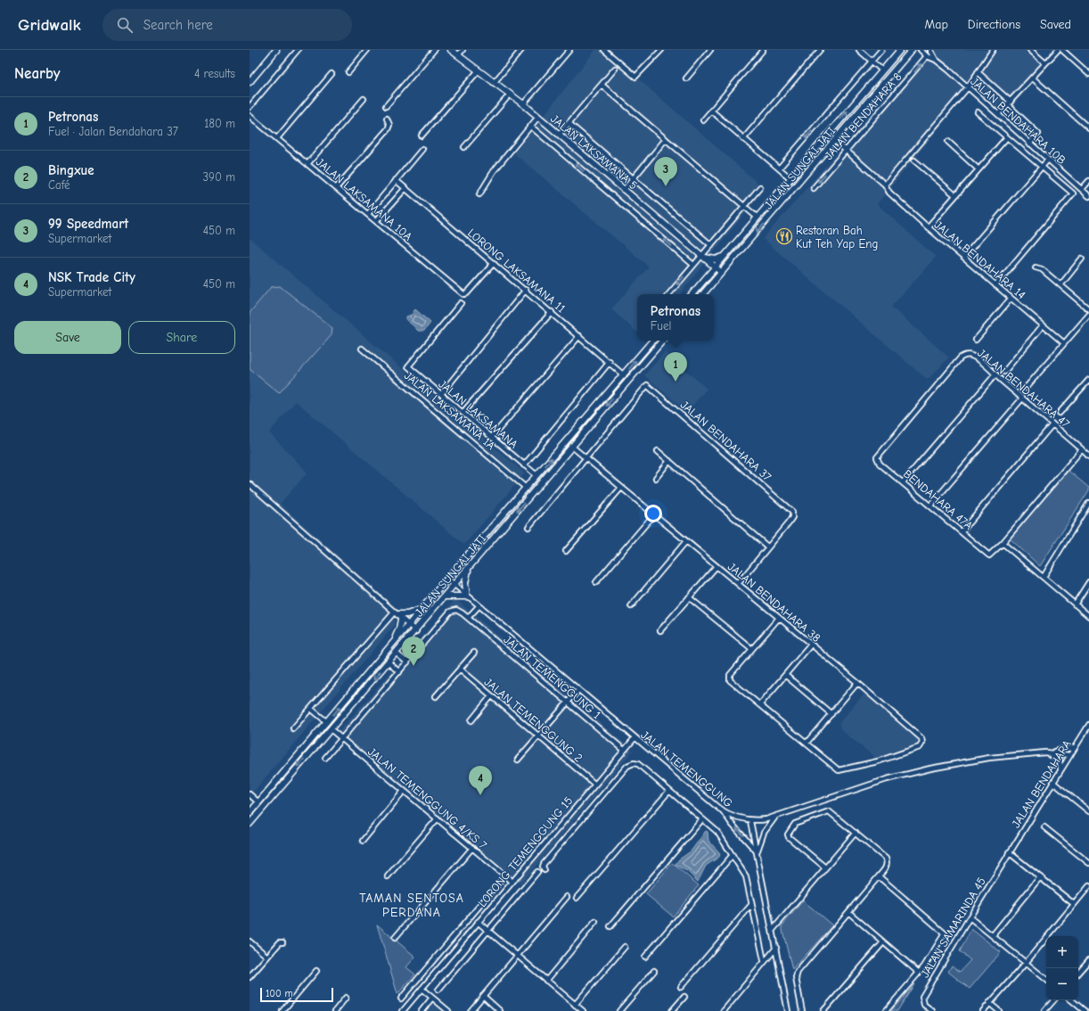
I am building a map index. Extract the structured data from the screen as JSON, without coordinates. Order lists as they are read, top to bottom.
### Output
{
  "streets": {
    "main road": ["JALAN LAKSAMANA 5", "JALAN SUNGAI JATI"],
    "street": [
      "JALAN BENDAHARA 8",
      "JALAN BENDAHARA 10B",
      "JALAN LAKSAMANA 10A",
      "JALAN BENDAHARA 14",
      "LORONG LAKSAMANA 11",
      "JALAN BENDAHARA 47",
      "JALAN LAKSAMANA 1A",
      "JALAN LAKSAMANA",
      "JALAN BENDAHARA 37",
      "BENDAHARA 47A",
      "JALAN BENDAHARA 38",
      "JALAN TEMENGGUNG 1",
      "JALAN TEMENGGUNG 2",
      "JALAN TEMENGGUNG",
      "JALAN BENDAHARA",
      "JALAN TEMENGGUNG 4/KS 7",
      "LORONG TEMENGGUNG 15",
      "JALAN SAMARINDA 45"
    ]
  },
  "crossings": [
    ["JALAN BENDAHARA 8", "JALAN BENDAHARA 10B"],
    ["JALAN BENDAHARA 8", "JALAN BENDAHARA 14"],
    ["JALAN LAKSAMANA 5", "JALAN SUNGAI JATI"],
    ["JALAN SUNGAI JATI", "JALAN BENDAHARA 14"],
    ["JALAN SUNGAI JATI", "LORONG LAKSAMANA 11"],
    ["JALAN SUNGAI JATI", "JALAN LAKSAMANA 1A"],
    ["JALAN SUNGAI JATI", "JALAN LAKSAMANA"],
    ["JALAN SUNGAI JATI", "JALAN BENDAHARA 38"],
    ["JALAN SUNGAI JATI", "JALAN TEMENGGUNG"],
    ["JALAN SUNGAI JATI", "JALAN TEMENGGUNG 4/KS 7"],
    ["JALAN LAKSAMANA 10A", "LORONG LAKSAMANA 11"],
    ["JALAN BENDAHARA 47", "BENDAHARA 47A"],
    ["JALAN BENDAHARA 37", "JALAN BENDAHARA 38"],
    ["JALAN TEMENGGUNG 1", "JALAN TEMENGGUNG 4/KS 7"],
    ["JALAN TEMENGGUNG 1", "LORONG TEMENGGUNG 15"],
    ["JALAN TEMENGGUNG 2", "LORONG TEMENGGUNG 15"],
    ["JALAN TEMENGGUNG", "JALAN BENDAHARA"],
    ["JALAN TEMENGGUNG", "LORONG TEMENGGUNG 15"],
    ["JALAN BENDAHARA", "JALAN SAMARINDA 45"],
    ["JALAN TEMENGGUNG 4/KS 7", "LORONG TEMENGGUNG 15"]
  ],
  "districts": ["TAMAN SENTOSA PERDANA"],
  "places": {
    "restaurant": ["Restoran Bah Kut Teh Yap Eng"]
  },
  "scale_bar": "100 m",
  "page": {
    "header": "Gridwalk",
    "search": "Search here",
    "nav": ["Map", "Directions", "Saved"],
    "heading": ["Nearby", "4 results"],
    "list": [
      {
        "mark": "1",
        "name": "Petronas",
        "note": "Fuel · Jalan Bendahara 37",
        "value": "180 m"
      },
      {
        "mark": "2",
        "name": "Bingxue",
        "note": "Café",
        "value": "390 m"
      },
      {
        "mark": "3",
        "name": "99 Speedmart",
        "note": "Supermarket",
        "value": "450 m"
      },
      {
        "mark": "4",
        "name": "NSK Trade City",
        "note": "Supermarket",
        "value": "450 m"
      }
    ],
    "pins": [
      "3",
      "1",
      "2",
      "4"
    ],
    "popup": ["Petronas", "Fuel"],
    "buttons": ["Save", "Share"],
    "map_buttons": ["+", "−"],
    "scale": "100 m"
  }
}
